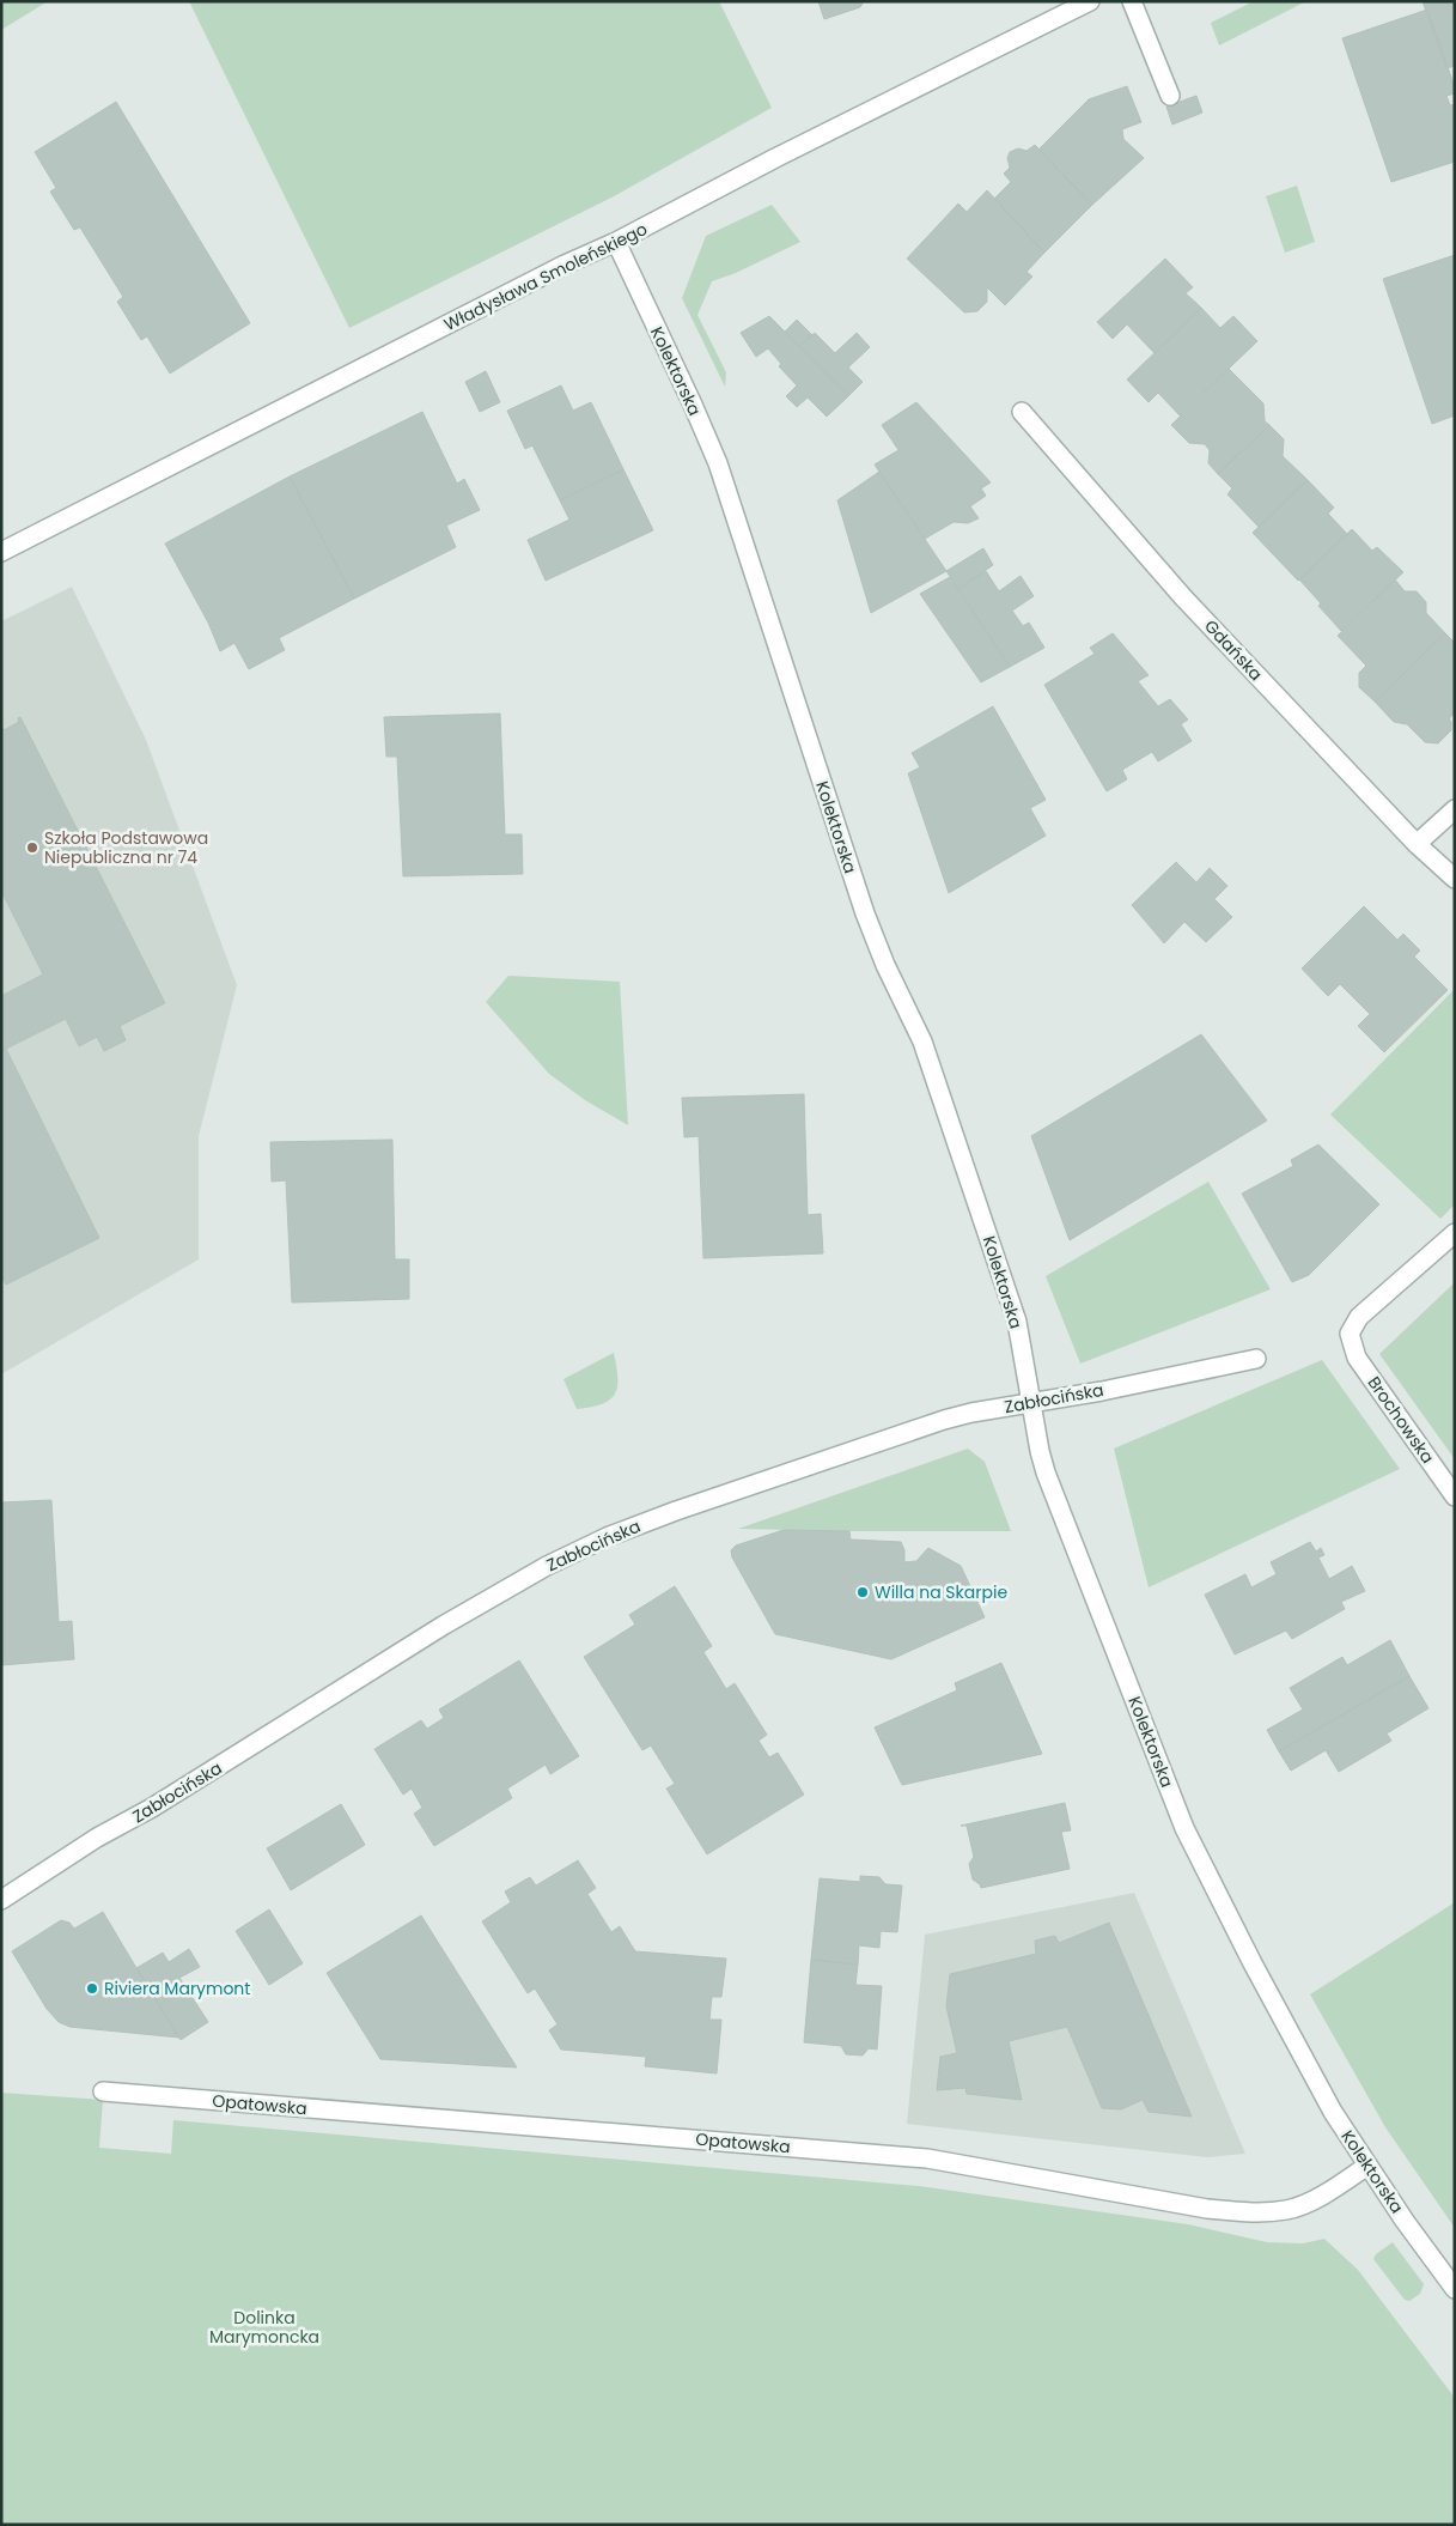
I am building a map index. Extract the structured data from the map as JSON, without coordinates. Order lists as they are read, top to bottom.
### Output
{
  "streets": {
    "street": [
      "Władysława Smoleńskiego",
      "Kolektorska",
      "Gdańska",
      "Zabłocińska",
      "Brochowska",
      "Opatowska"
    ]
  },
  "crossings": [
    ["Władysława Smoleńskiego", "Kolektorska"],
    ["Kolektorska", "Zabłocińska"],
    ["Kolektorska", "Opatowska"]
  ],
  "parks": ["Dolinka Marymoncka"],
  "places": ["Szkoła Podstawowa Niepubliczna nr 74", "Willa na Skarpie", "Riviera Marymont"]
}
